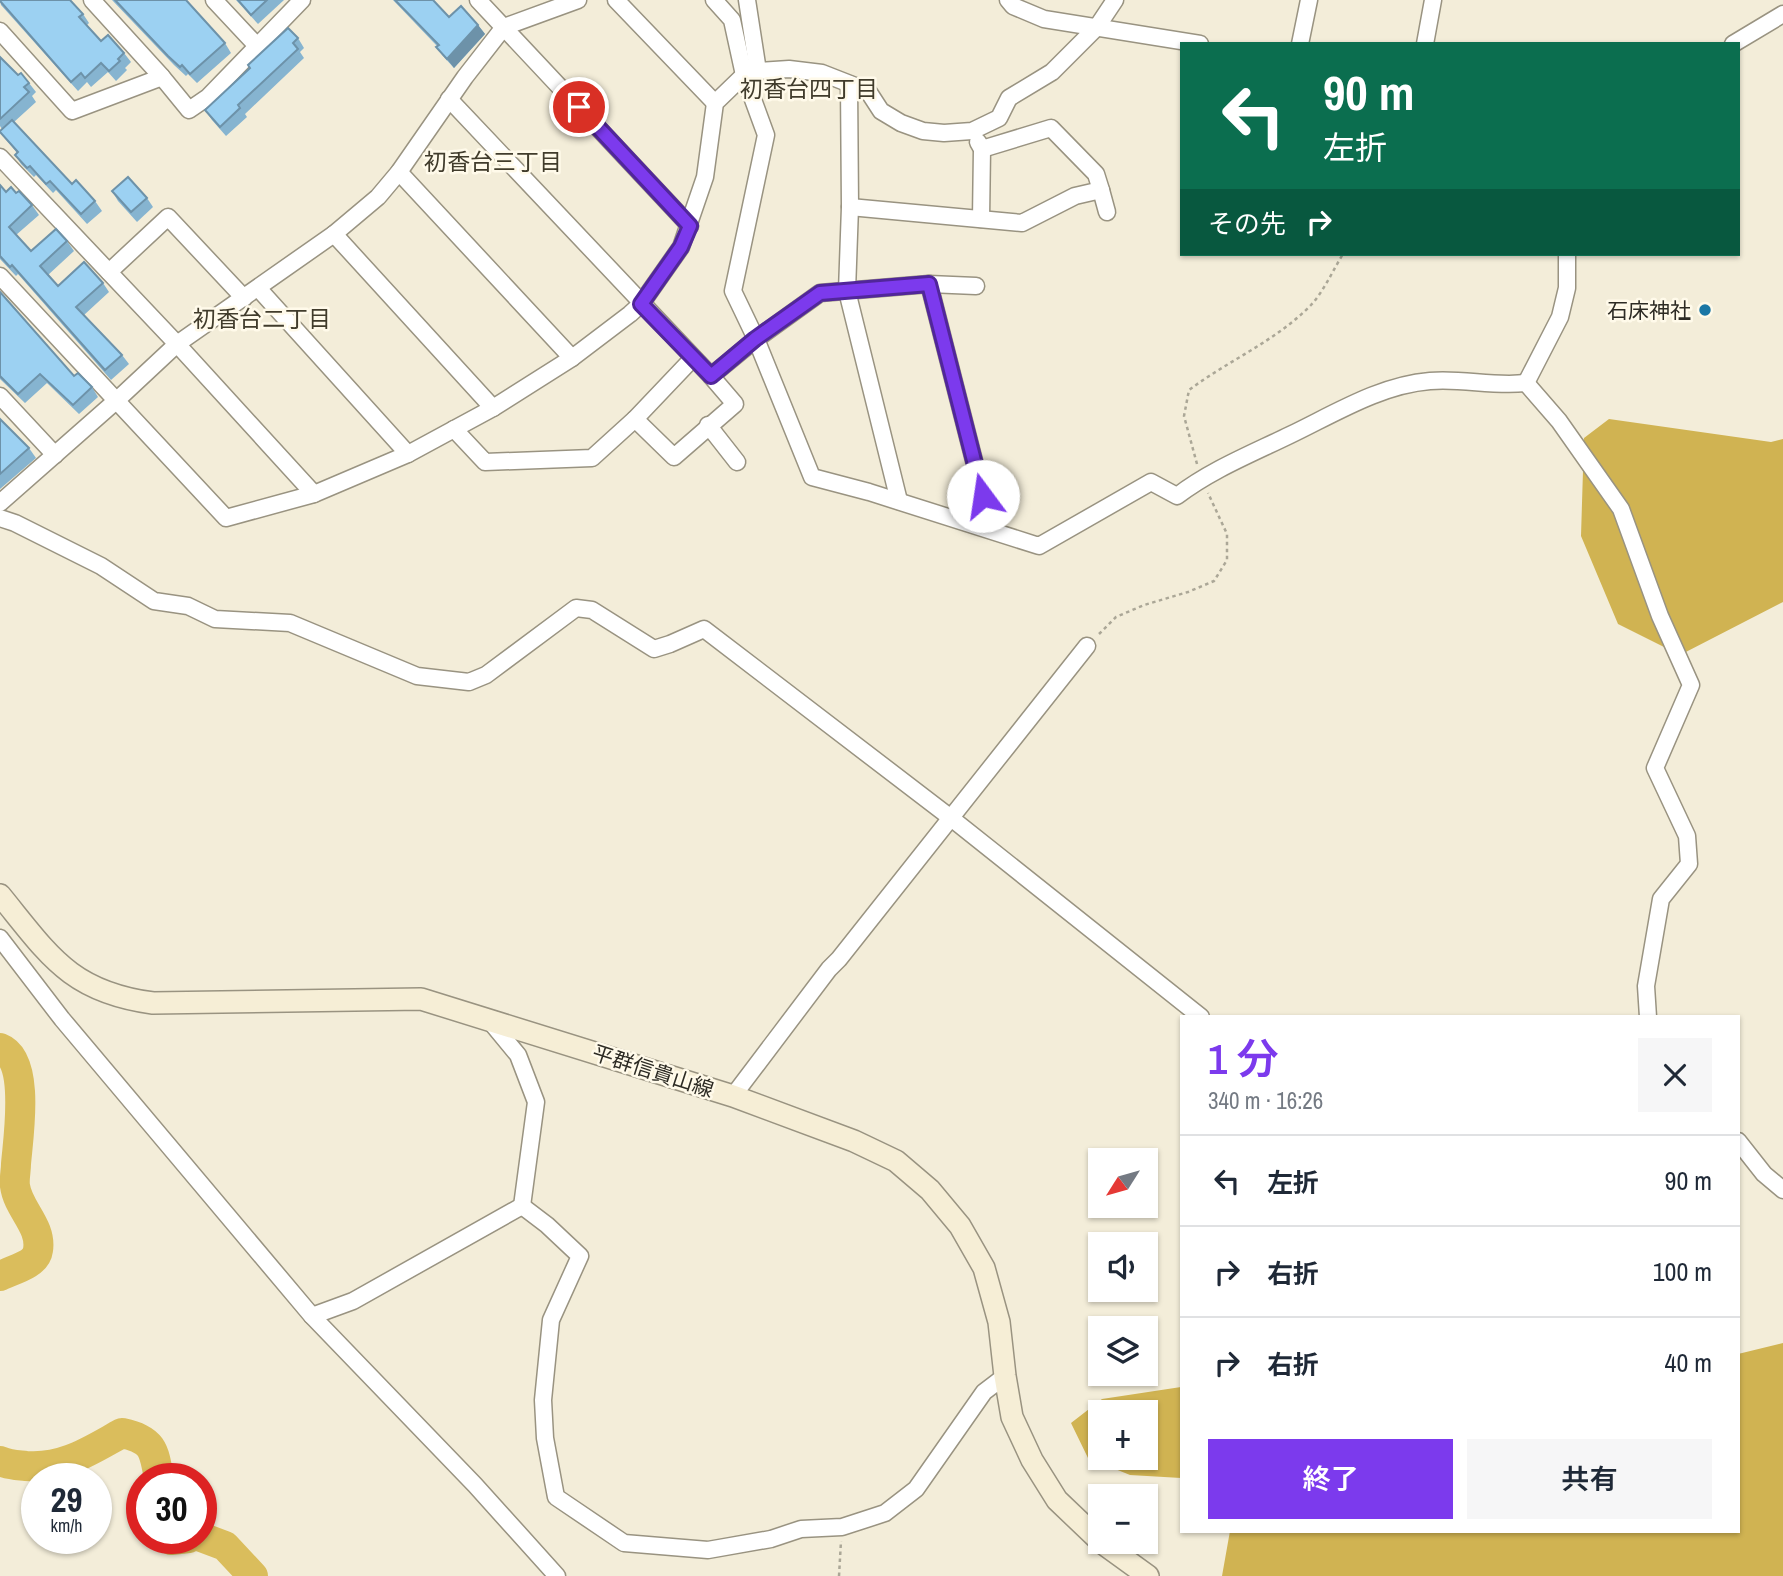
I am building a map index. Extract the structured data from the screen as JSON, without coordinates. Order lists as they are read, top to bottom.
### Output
{
  "streets": {
    "main road": ["平群信貴山線"]
  },
  "districts": ["初香台四丁目", "初香台三丁目", "初香台二丁目"],
  "places": ["石床神社"],
  "north": "bottom left",
  "page": {
    "turn": ["90 m", "左折"],
    "then": "その先",
    "heading": ["1 分", "340 m · 16:26"],
    "list": [
      {
        "name": "左折",
        "value": "90 m"
      },
      {
        "name": "右折",
        "value": "100 m"
      },
      {
        "name": "右折",
        "value": "40 m"
      }
    ],
    "map_buttons": ["+", "−"],
    "buttons": ["終了", "共有"],
    "speed": "29 km/h",
    "limit": "30"
  }
}
